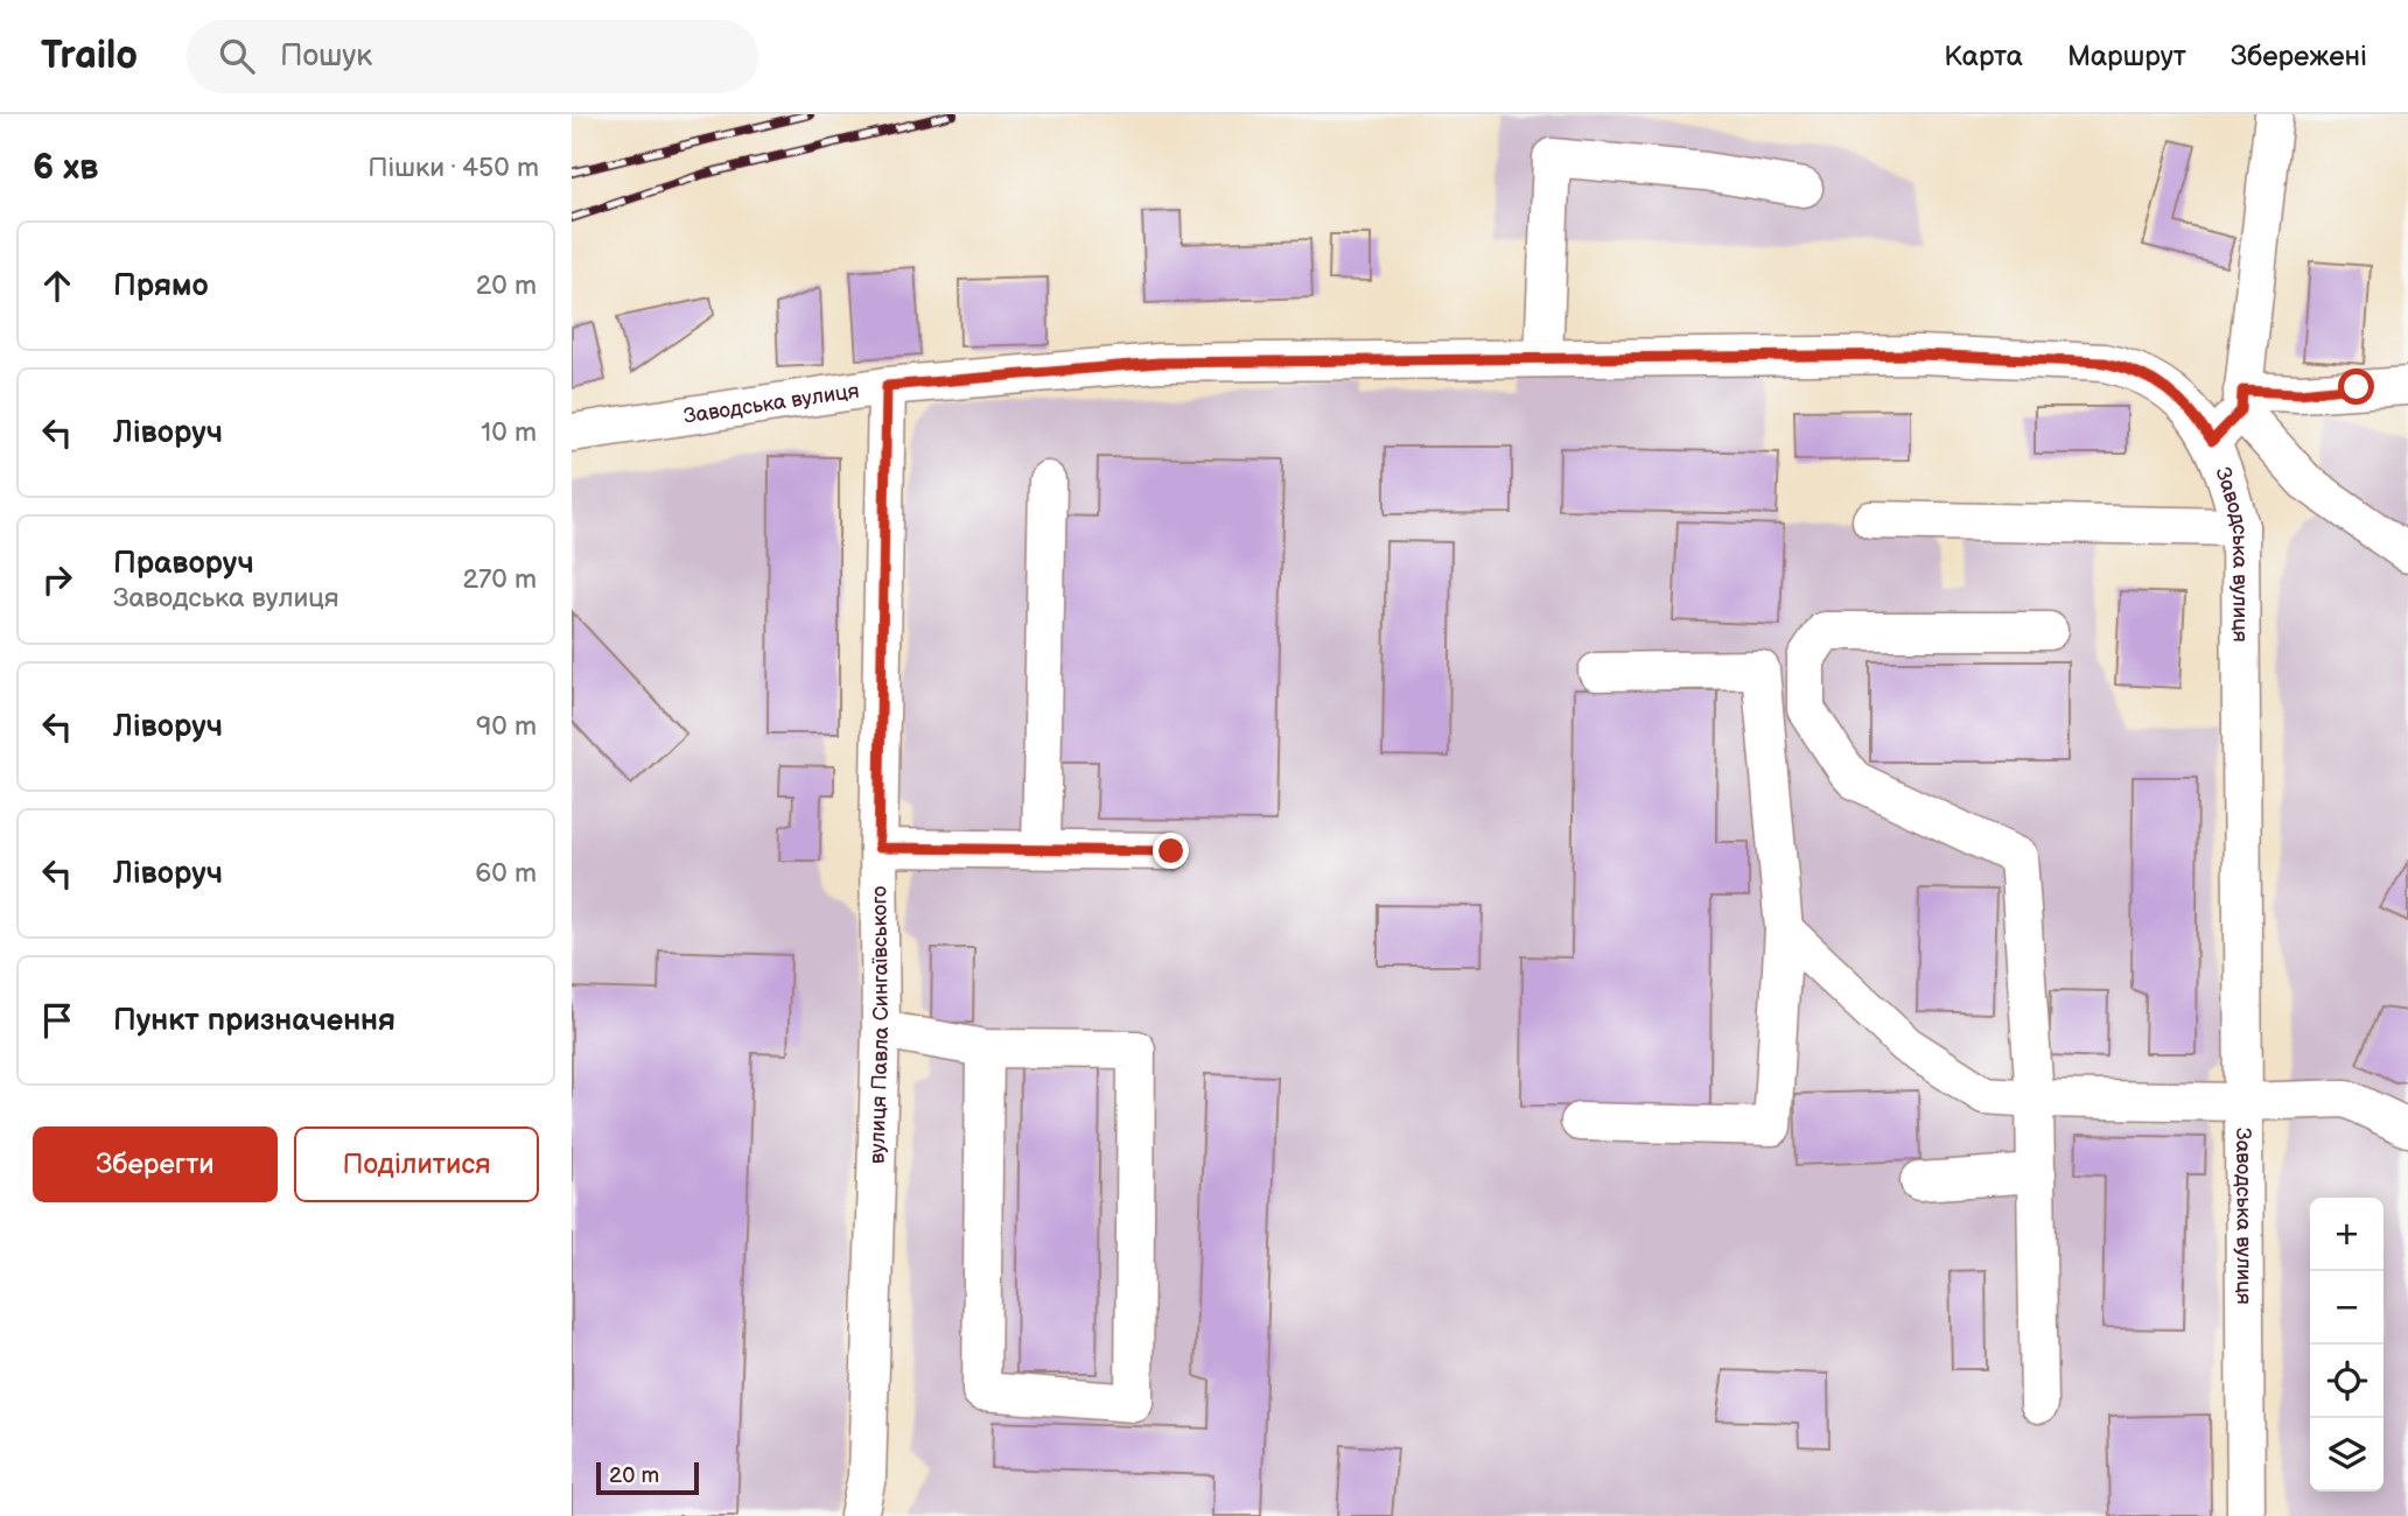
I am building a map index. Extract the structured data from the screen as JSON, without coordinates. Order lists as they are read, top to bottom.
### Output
{
  "streets": {
    "street": ["Заводська вулиця", "вулиця Павла Сингаївського"]
  },
  "crossings": [
    ["Заводська вулиця", "вулиця Павла Сингаївського"]
  ],
  "scale_bar": "20 m",
  "page": {
    "header": "Trailo",
    "search": "Пошук",
    "nav": ["Карта", "Маршрут", "Збережені"],
    "heading": ["6 хв", "Пішки · 450 m"],
    "list": [
      ["Прямо", "20 m"],
      ["Ліворуч", "10 m"],
      ["Праворуч", "Заводська вулиця", "270 m"],
      ["Ліворуч", "90 m"],
      ["Ліворуч", "60 m"],
      "Пункт призначення"
    ],
    "buttons": ["Зберегти", "Поділитися"],
    "map_buttons": ["+", "−"],
    "scale": "20 m"
  }
}
